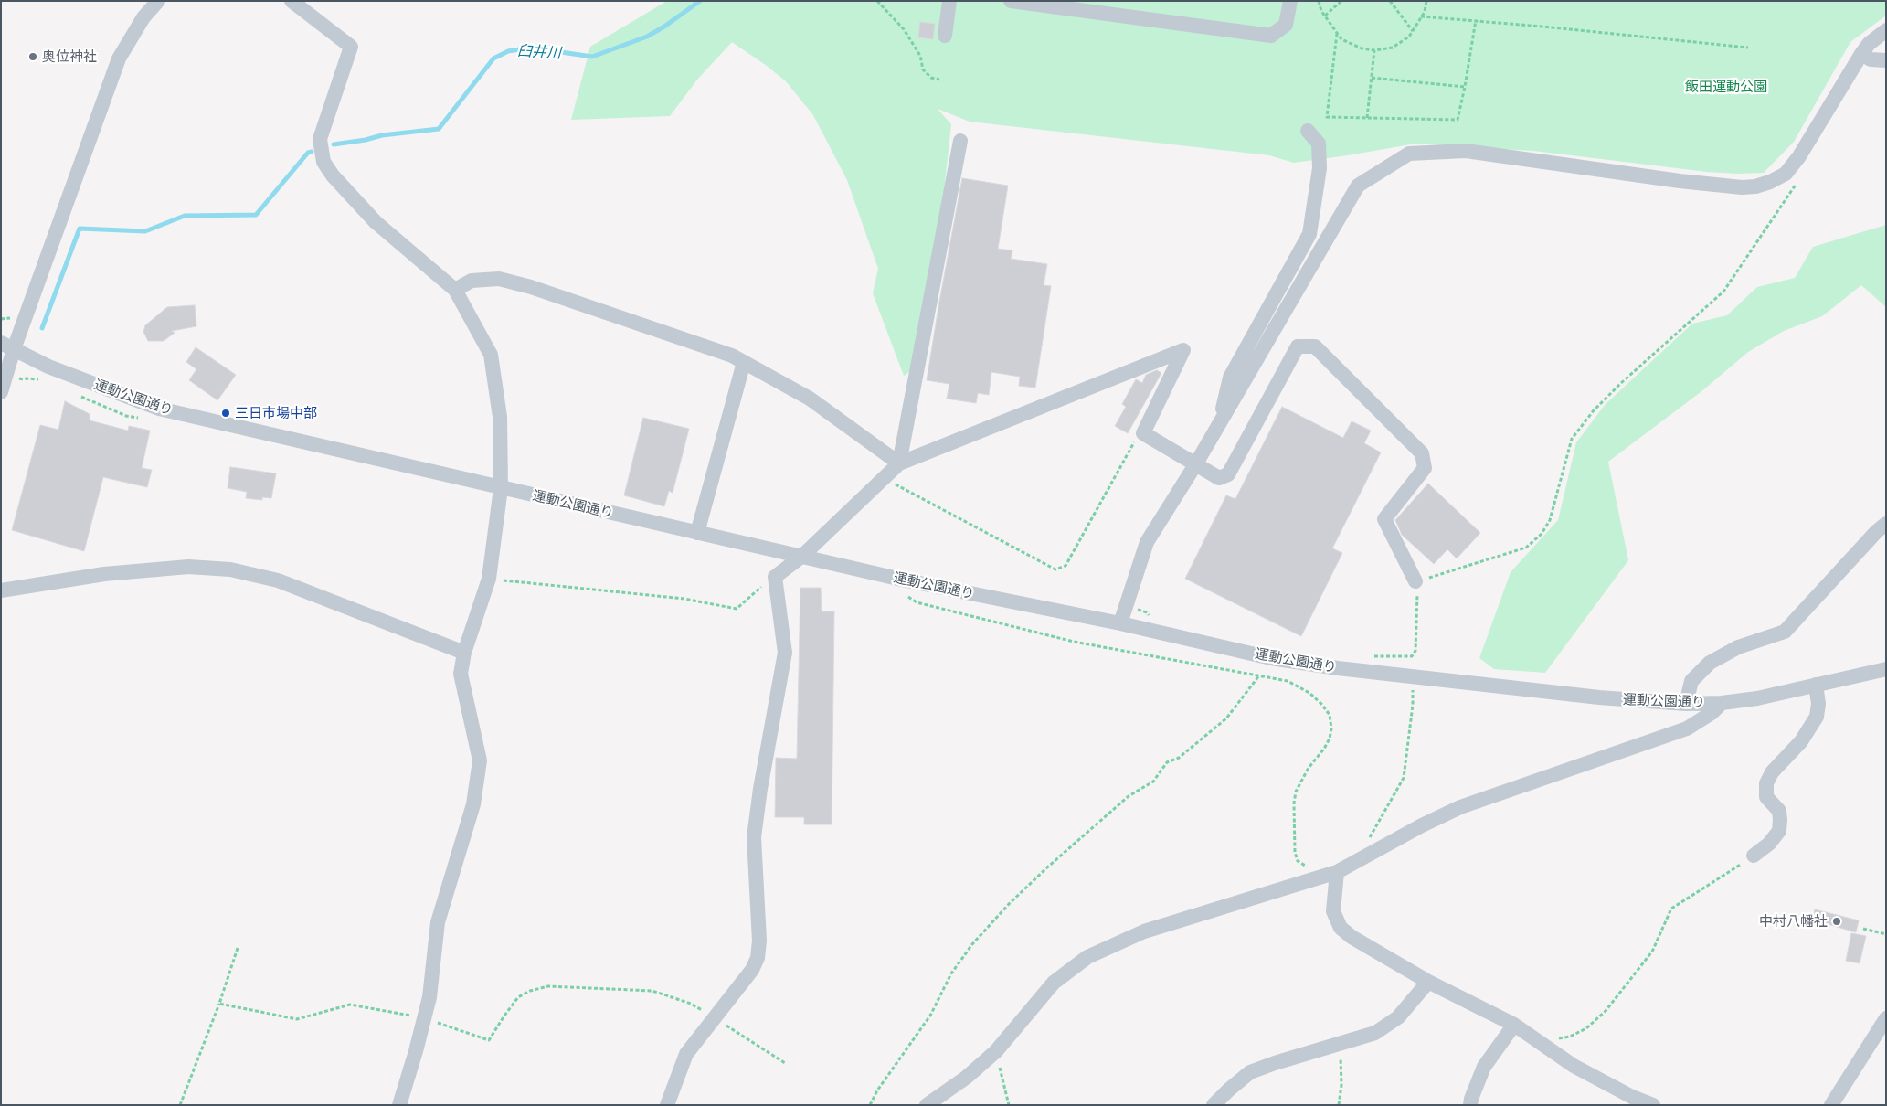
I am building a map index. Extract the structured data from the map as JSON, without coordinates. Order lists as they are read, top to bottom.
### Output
{
  "streets": {
    "street": ["運動公園通り"]
  },
  "water": ["臼井川"],
  "parks": ["飯田運動公園"],
  "places": ["奥位神社", "三日市場中部", "中村八幡社"]
}
